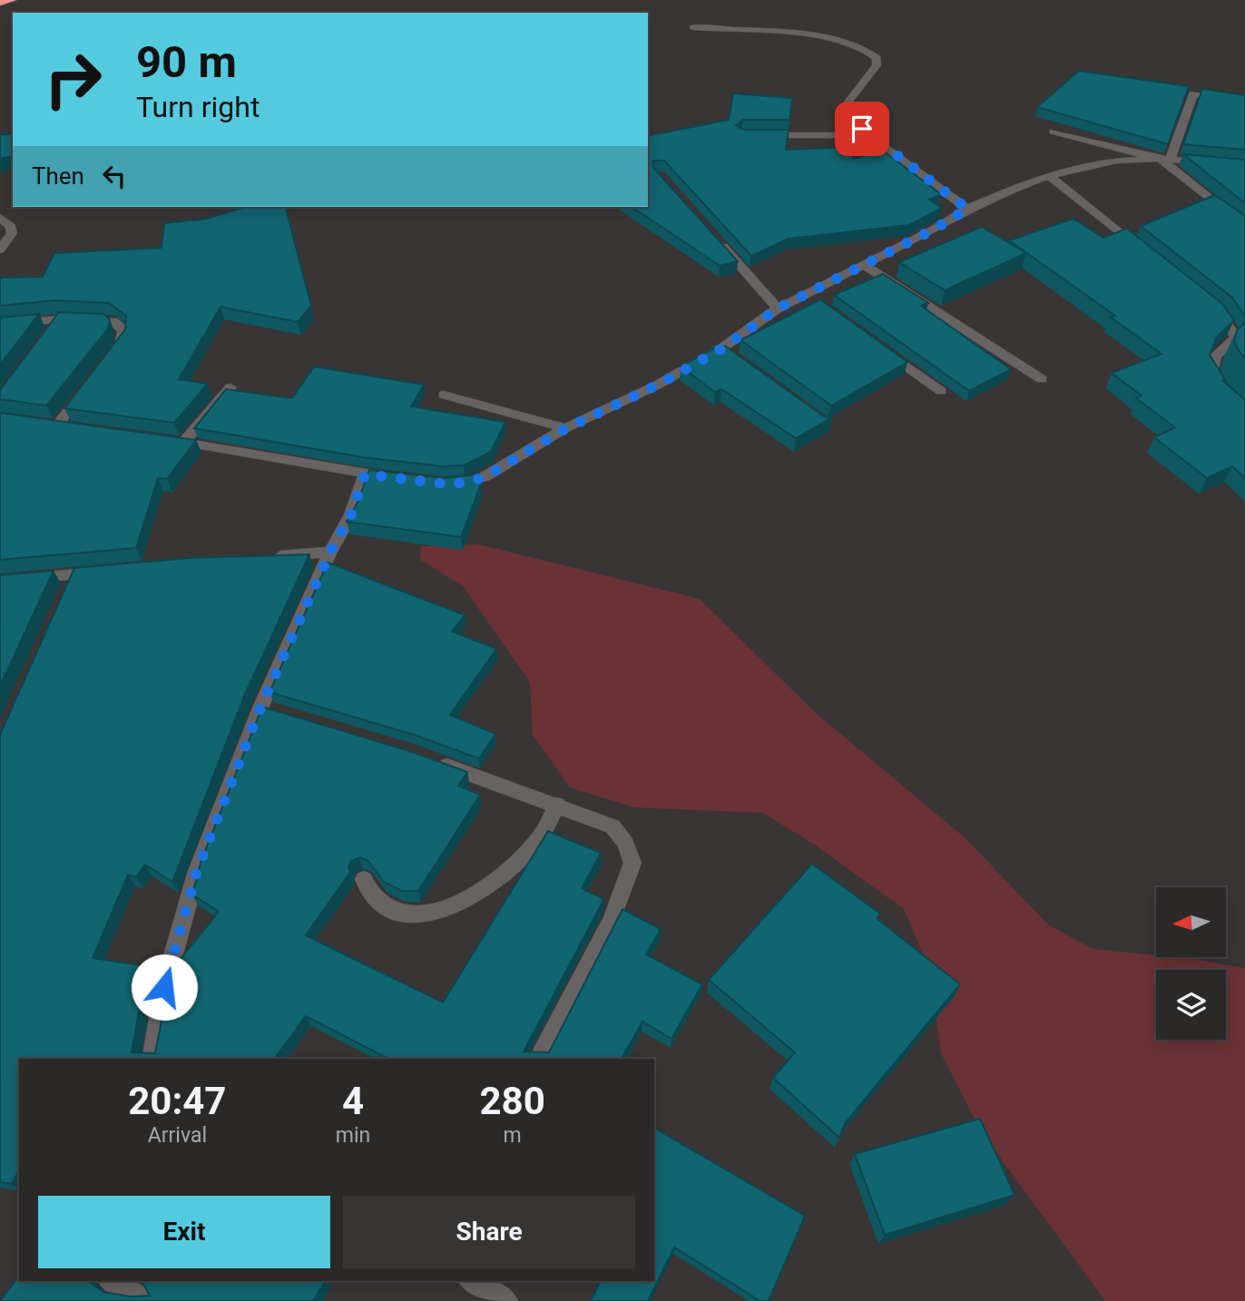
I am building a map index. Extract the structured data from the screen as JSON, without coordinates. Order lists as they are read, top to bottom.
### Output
{
  "north": "left",
  "page": {
    "turn": ["90 m", "Turn right"],
    "then": "Then",
    "eta": [
      "20:47",
      "Arrival",
      "4",
      "min",
      "280",
      "m"
    ],
    "buttons": ["Exit", "Share"]
  }
}
